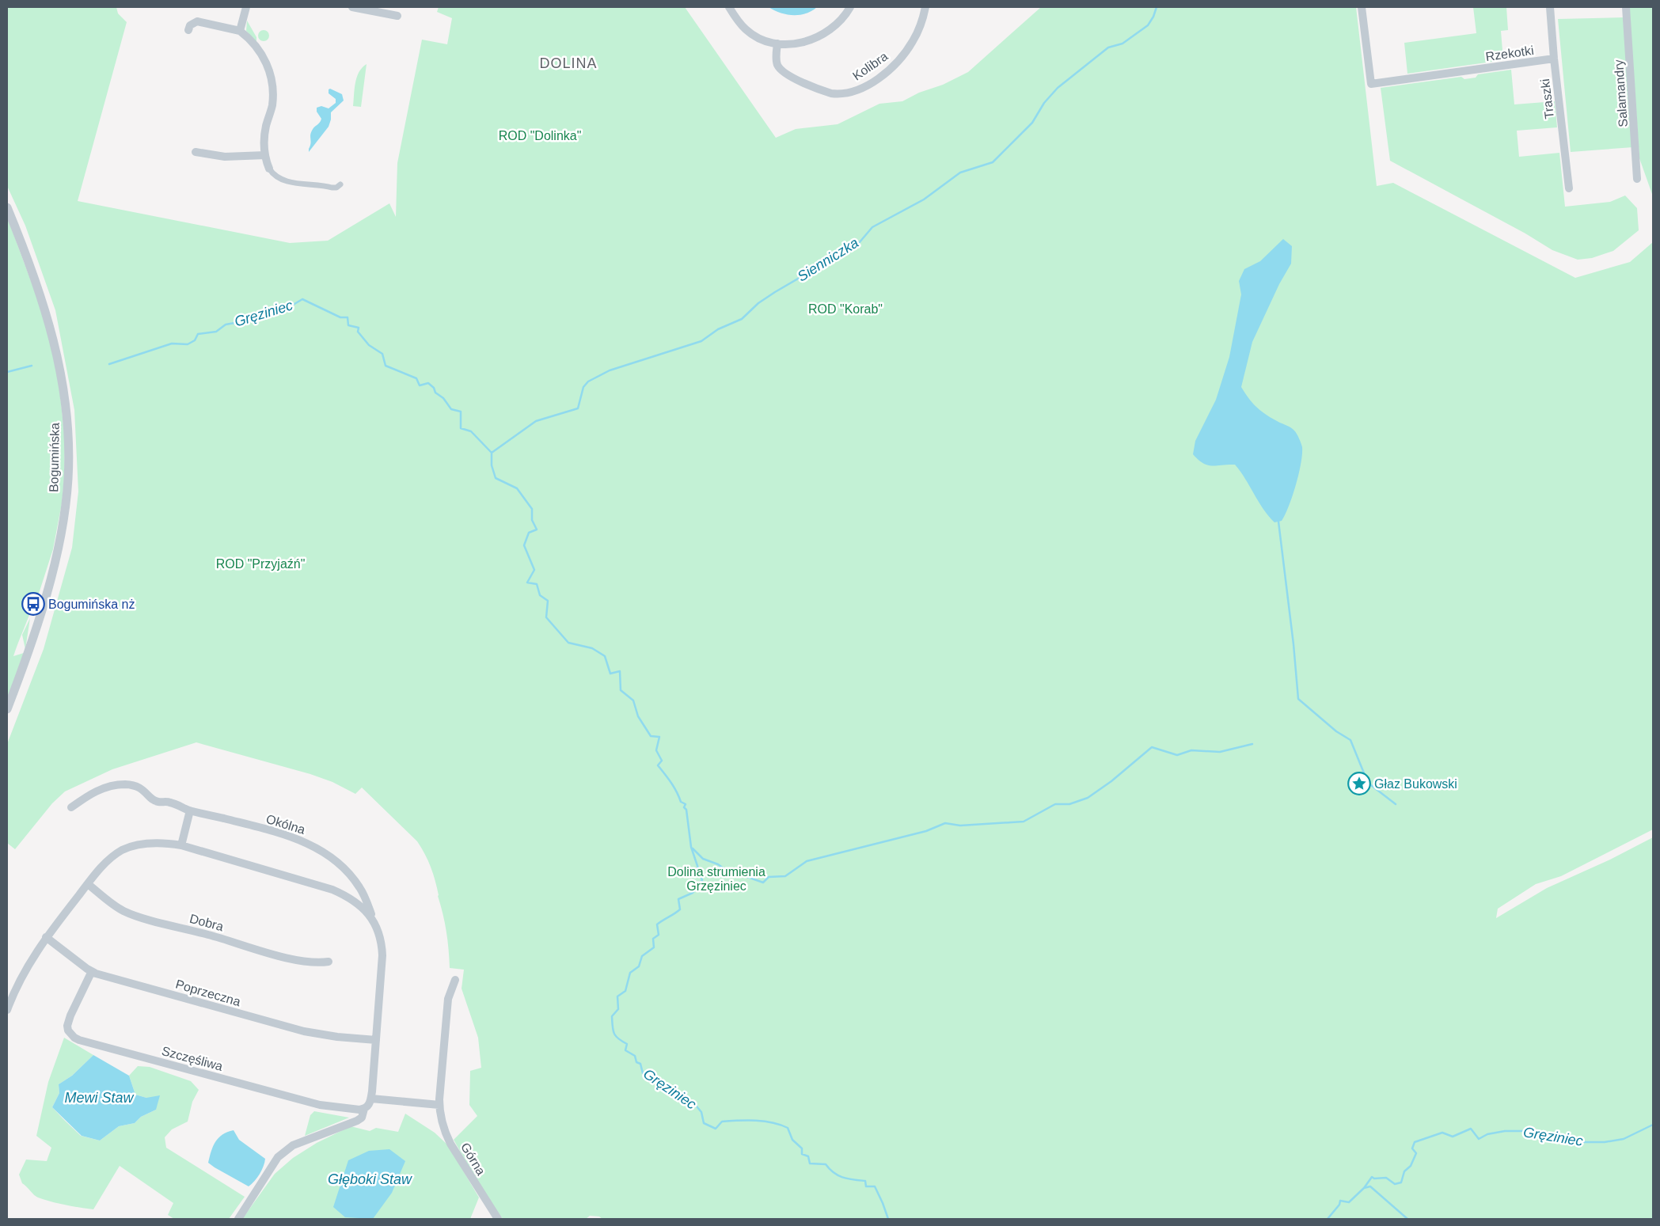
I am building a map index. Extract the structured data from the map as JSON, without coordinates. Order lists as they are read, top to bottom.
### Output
{
  "streets": {
    "street": [
      "Rzekotki",
      "Kolibra",
      "Salamandry",
      "Traszki",
      "Bogumińska",
      "Okólna",
      "Dobra",
      "Poprzeczna",
      "Szczęśliwa",
      "Górna"
    ]
  },
  "crossings": [
    ["Rzekotki", "Traszki"],
    ["Okólna", "Dobra"],
    ["Okólna", "Poprzeczna"],
    ["Poprzeczna", "Szczęśliwa"]
  ],
  "districts": ["DOLINA"],
  "water": [
    "Sienniczka",
    "Gręziniec",
    "Mewi Staw",
    "Głęboki Staw"
  ],
  "parks": [
    "ROD \"Dolinka\"",
    "ROD \"Korab\"",
    "ROD \"Przyjaźń\"",
    "Dolina strumienia Grzęziniec"
  ],
  "places": {
    "bus stop": ["Bogumińska nż"],
    "place": ["Głaz Bukowski"]
  }
}
